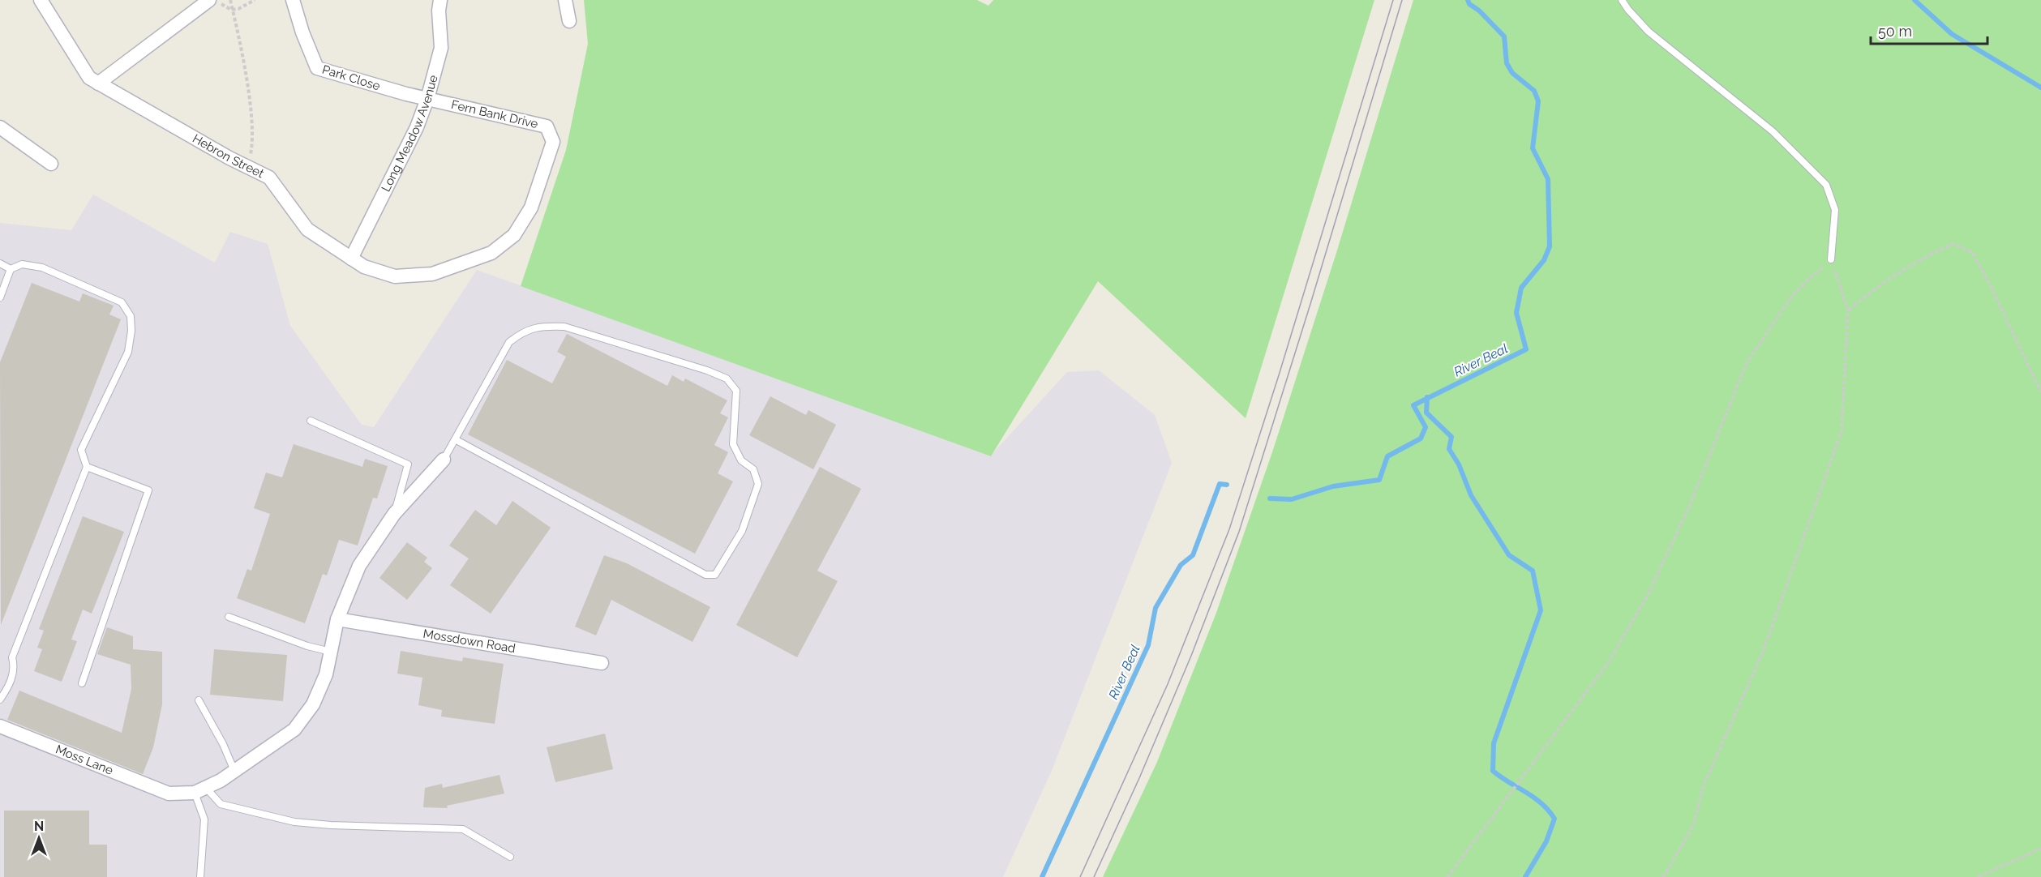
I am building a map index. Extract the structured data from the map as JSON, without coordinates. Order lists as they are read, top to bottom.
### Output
{
  "streets": {
    "street": [
      "Park Close",
      "Fern Bank Drive",
      "Long Meadow Avenue",
      "Hebron Street",
      "Mossdown Road",
      "Moss Lane"
    ]
  },
  "crossings": [
    ["Park Close", "Fern Bank Drive"],
    ["Park Close", "Long Meadow Avenue"],
    ["Fern Bank Drive", "Long Meadow Avenue"],
    ["Fern Bank Drive", "Hebron Street"],
    ["Long Meadow Avenue", "Hebron Street"]
  ],
  "water": ["River Beal"],
  "scale_bar": "50 m",
  "north": "top"
}
